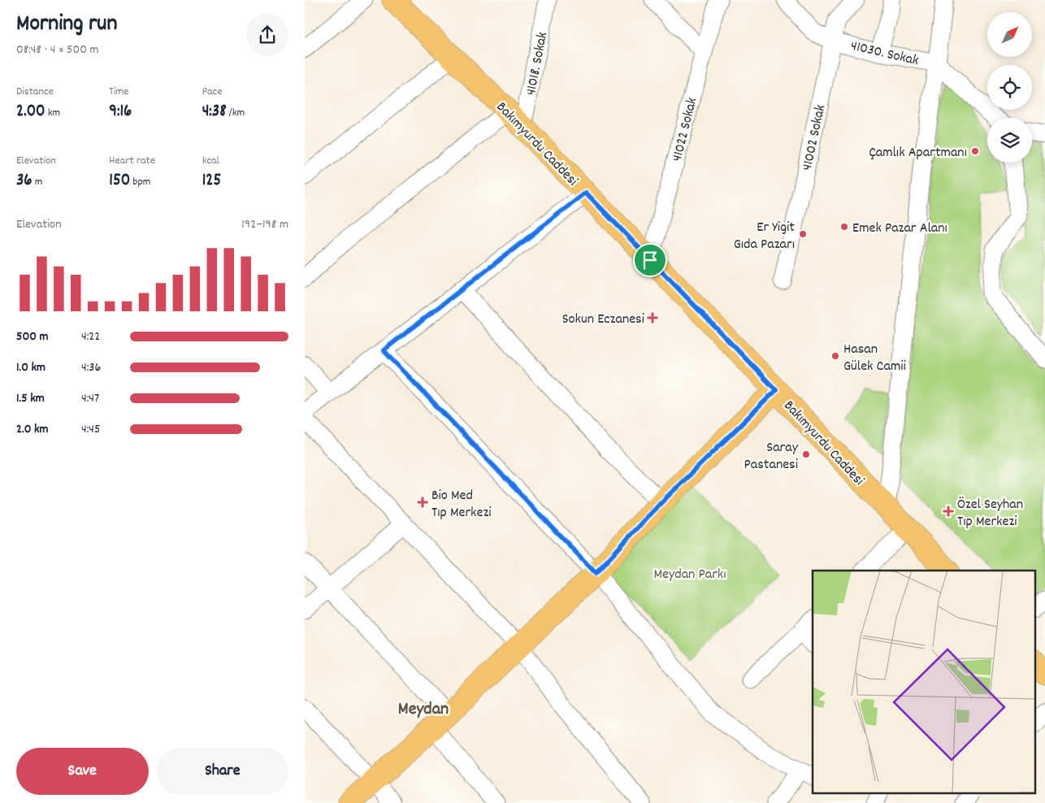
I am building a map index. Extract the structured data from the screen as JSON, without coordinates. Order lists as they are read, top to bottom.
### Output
{
  "streets": {
    "main road": ["Bakımyurdu Caddesi"],
    "street": [
      "41030. Sokak",
      "41018. Sokak",
      "41022 Sokak",
      "41002 Sokak"
    ]
  },
  "crossings": [
    ["41030. Sokak", "41002 Sokak"],
    ["41018. Sokak", "Bakımyurdu Caddesi"],
    ["41022 Sokak", "Bakımyurdu Caddesi"]
  ],
  "districts": ["Meydan"],
  "parks": ["Meydan Parkı"],
  "places": {
    "other": [
      "Çamlık Apartmanı",
      "Emek Pazar Alanı",
      "Er Yigit Gıda Pazarı",
      "Hasan Gülek Camii",
      "Saray Pastanesi"
    ],
    "health": ["Sokun Eczanesi", "Bio Med Tıp Merkezi", "Özel Seyhan Tıp Merkezi"]
  },
  "north": "top right",
  "page": {
    "heading": ["Morning run", "08:48 · 4 × 500 m"],
    "stats": [
      ["Distance", "2.00 km"],
      ["Time", "9:16"],
      ["Pace", "4:38 /km"],
      ["Elevation", "36 m"],
      ["Heart rate", "150 bpm"],
      ["kcal", "125"]
    ],
    "chart": ["Elevation", "192–198 m"],
    "list": [
      {
        "name": "500 m",
        "note": "4:22"
      },
      {
        "name": "1.0 km",
        "note": "4:36"
      },
      {
        "name": "1.5 km",
        "note": "4:47"
      },
      {
        "name": "2.0 km",
        "note": "4:45"
      }
    ],
    "buttons": ["Save", "Share"]
  }
}
